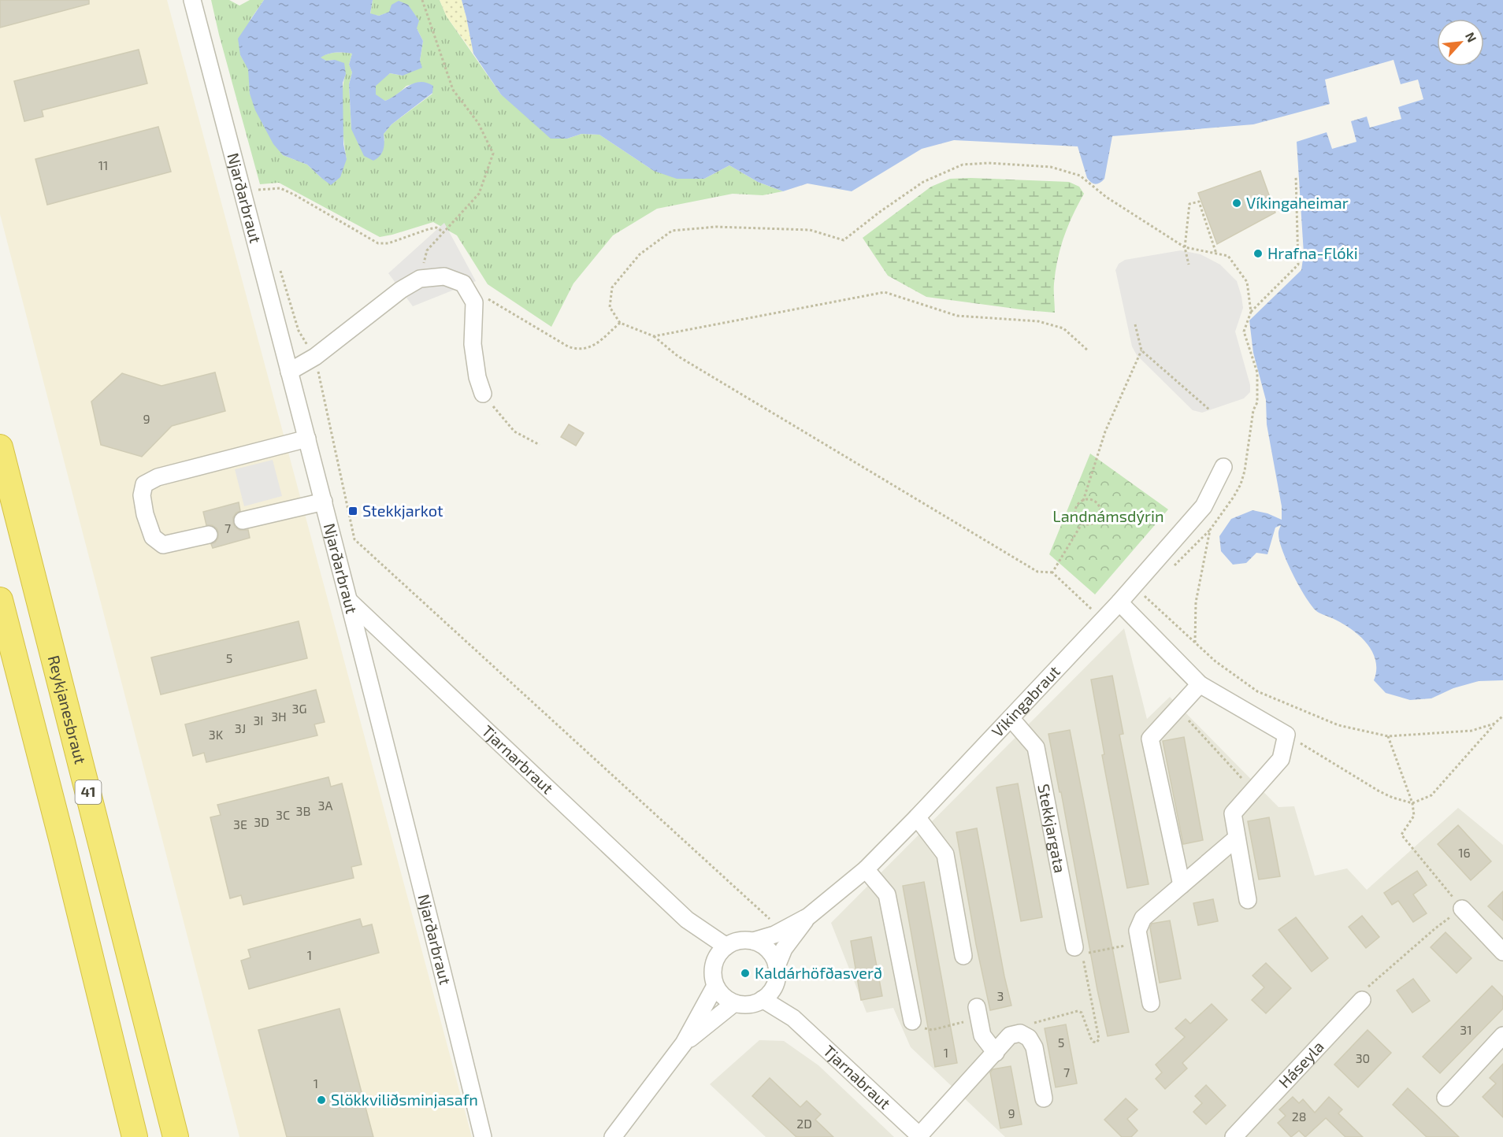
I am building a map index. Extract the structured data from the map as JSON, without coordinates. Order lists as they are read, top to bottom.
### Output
{
  "streets": {
    "highway": ["Reykjanesbraut", "41"],
    "street": [
      "Njarðarbraut",
      "Vikingabraut",
      "Tjarnarbraut",
      "Stekkjargata",
      "Háseyla",
      "Tjarnabraut"
    ]
  },
  "crossings": [
    ["Njarðarbraut", "Tjarnarbraut"],
    ["Vikingabraut", "Tjarnarbraut"],
    ["Vikingabraut", "Stekkjargata"],
    ["Vikingabraut", "Tjarnabraut"],
    ["Tjarnarbraut", "Tjarnabraut"]
  ],
  "parks": ["Landnámsdýrin"],
  "places": {
    "other": [
      "Víkingaheimar",
      "Hrafna-Flóki",
      "Kaldárhöfðasverð",
      "Slökkviliðsminjasafn"
    ],
    "transit": ["Stekkjarkot"]
  },
  "house_numbers": [
    "11",
    "9",
    "7",
    "5",
    "3G",
    "3H",
    "3I",
    "3J",
    "3K",
    "3A",
    "3B",
    "3C",
    "3D",
    "3E",
    "16",
    "1",
    "3",
    "31",
    "5",
    "1",
    "30",
    "7",
    "1",
    "9",
    "28",
    "2D"
  ],
  "north": "top right"
}
